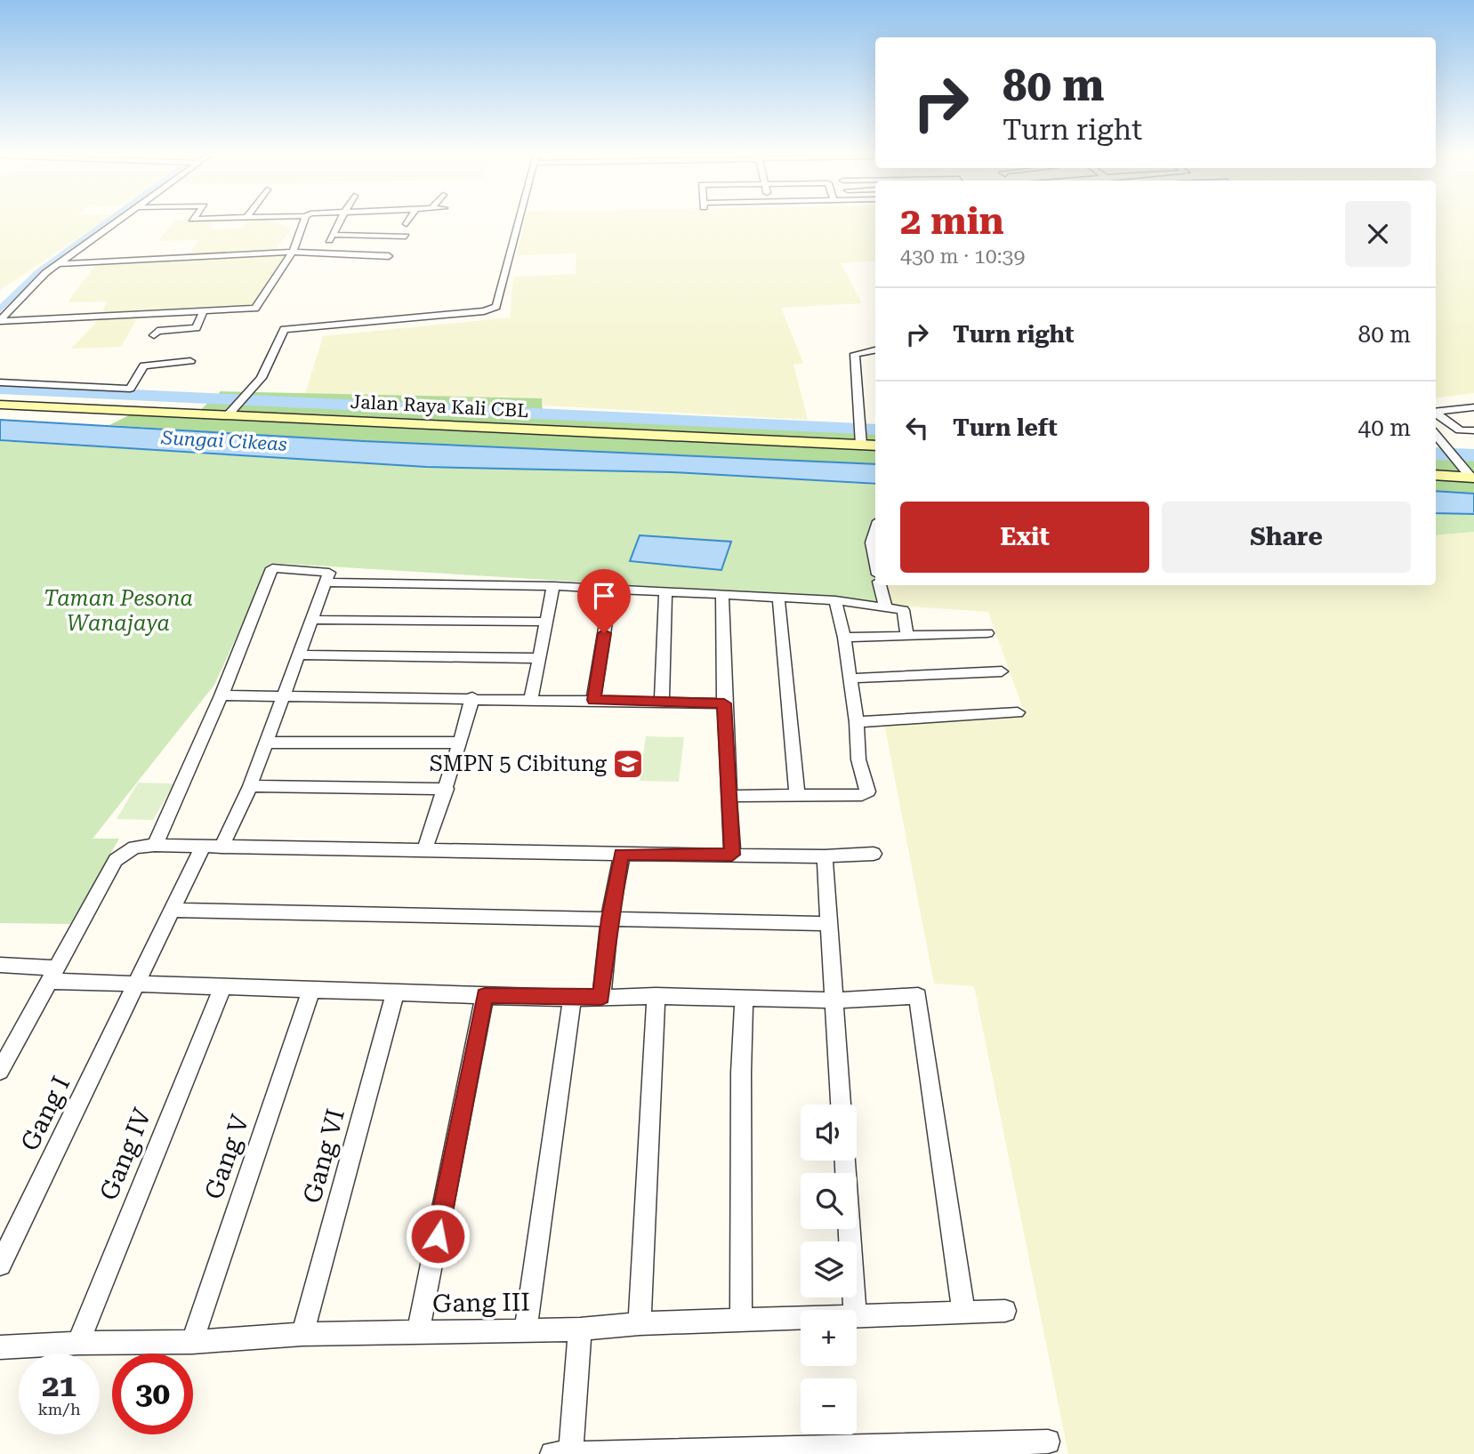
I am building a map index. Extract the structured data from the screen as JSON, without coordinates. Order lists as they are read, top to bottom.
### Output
{
  "streets": {
    "main road": ["Jalan Raya Kali CBL"],
    "street": [
      "Gang I",
      "Gang IV",
      "Gang VI",
      "Gang V",
      "Gang III"
    ]
  },
  "crossings": [
    ["Gang IV", "Gang III"],
    ["Gang VI", "Gang III"],
    ["Gang V", "Gang III"]
  ],
  "water": ["Sungai Cikeas"],
  "parks": ["Taman Pesona Wanajaya"],
  "places": {
    "school or university": ["SMPN 5 Cibitung"]
  },
  "page": {
    "turn": ["80 m", "Turn right"],
    "heading": ["2 min", "430 m · 10:39"],
    "list": [
      {
        "name": "Turn right",
        "value": "80 m"
      },
      {
        "name": "Turn left",
        "value": "40 m"
      }
    ],
    "buttons": ["Exit", "Share"],
    "map_buttons": ["+", "−"],
    "speed": "21 km/h",
    "limit": "30"
  }
}
